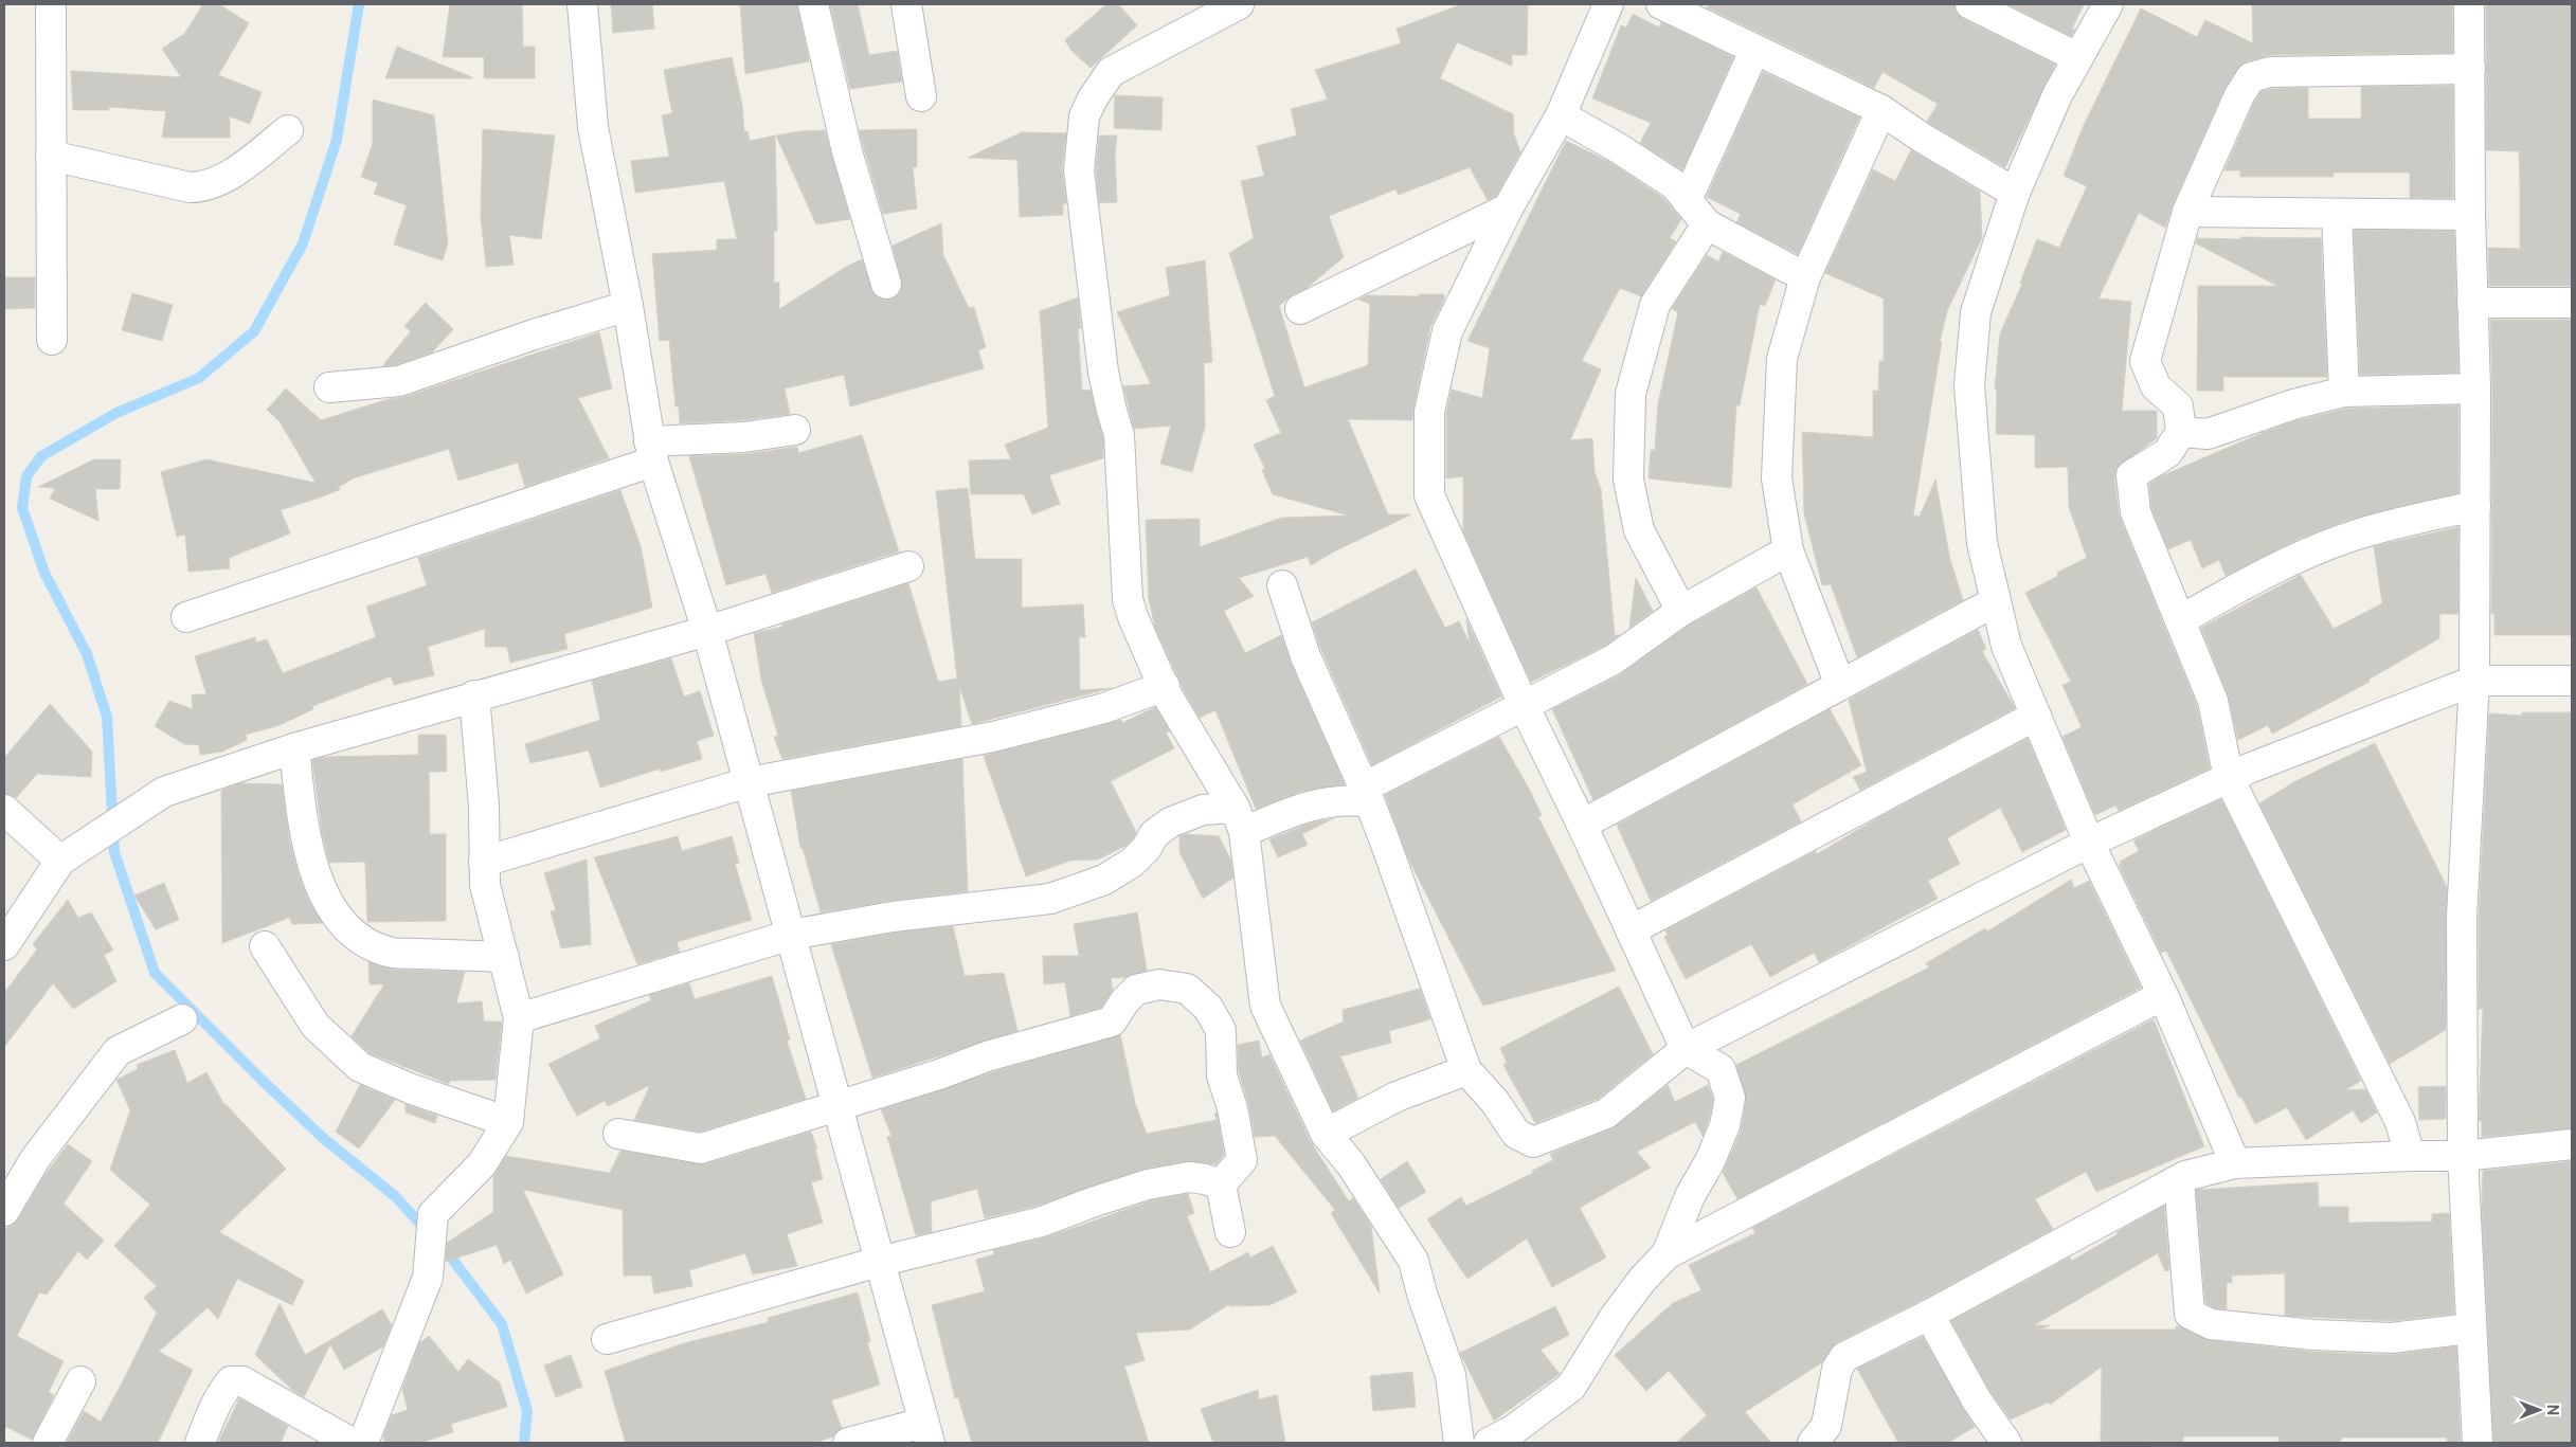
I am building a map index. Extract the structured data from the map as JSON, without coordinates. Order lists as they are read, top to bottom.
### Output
{
  "north": "right"
}
